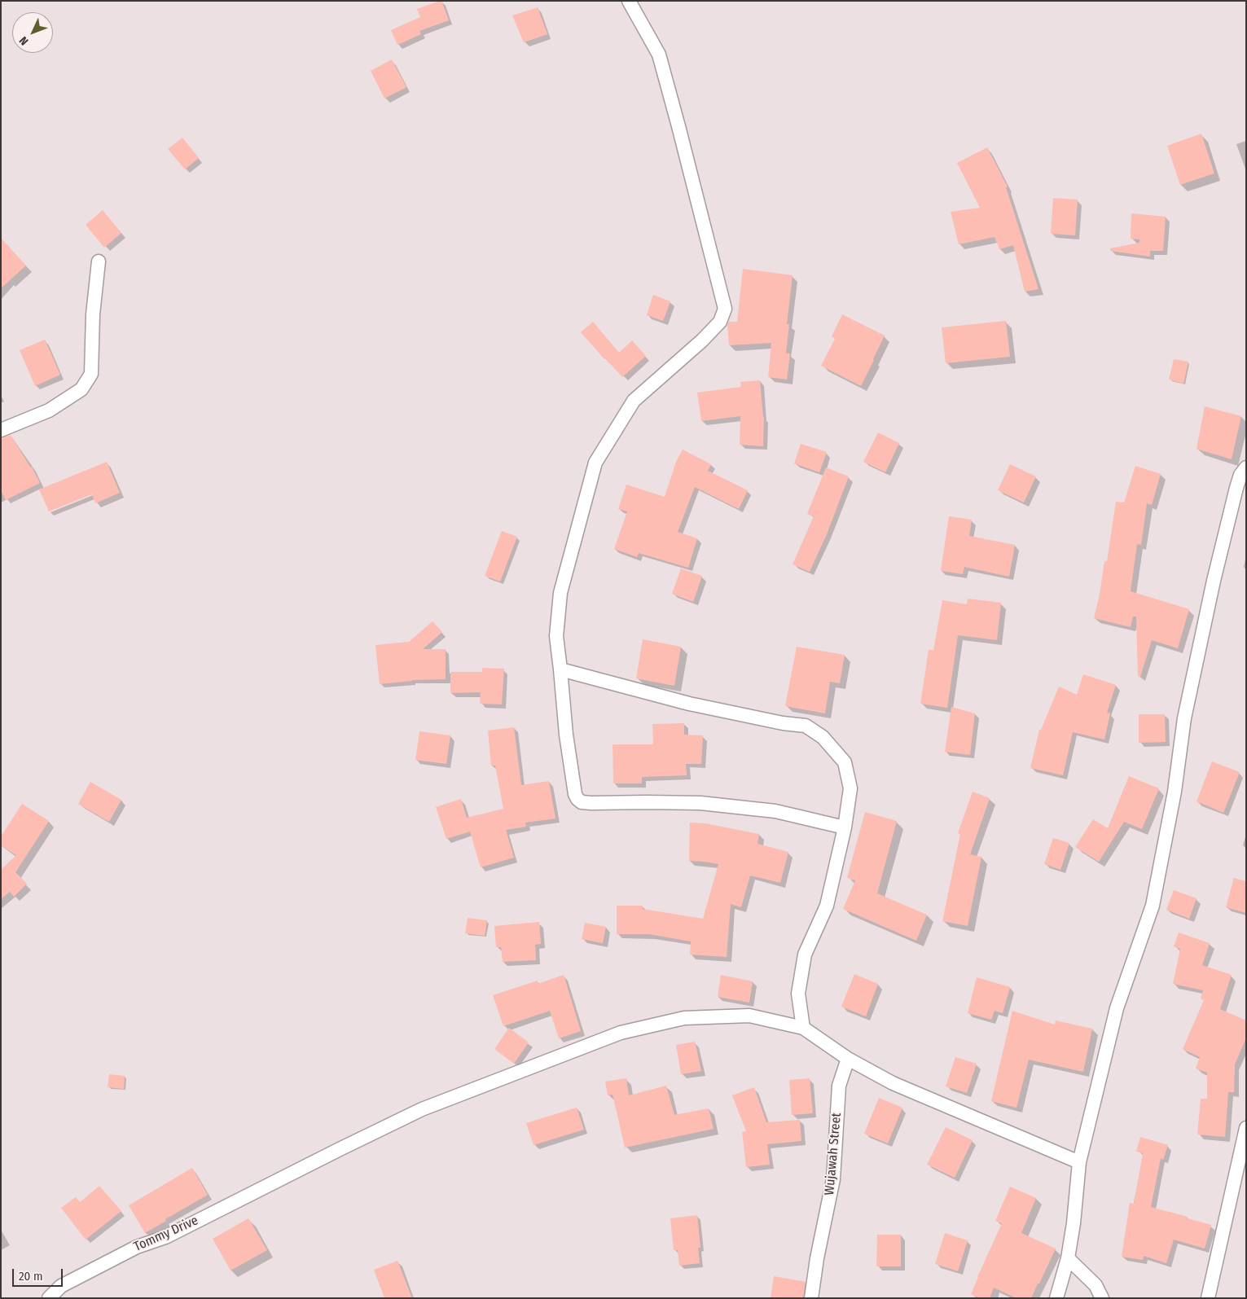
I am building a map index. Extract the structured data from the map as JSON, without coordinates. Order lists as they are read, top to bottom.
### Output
{
  "streets": {
    "street": ["Wujawah Street", "Tommy Drive"]
  },
  "scale_bar": "20 m",
  "north": "bottom left"
}
